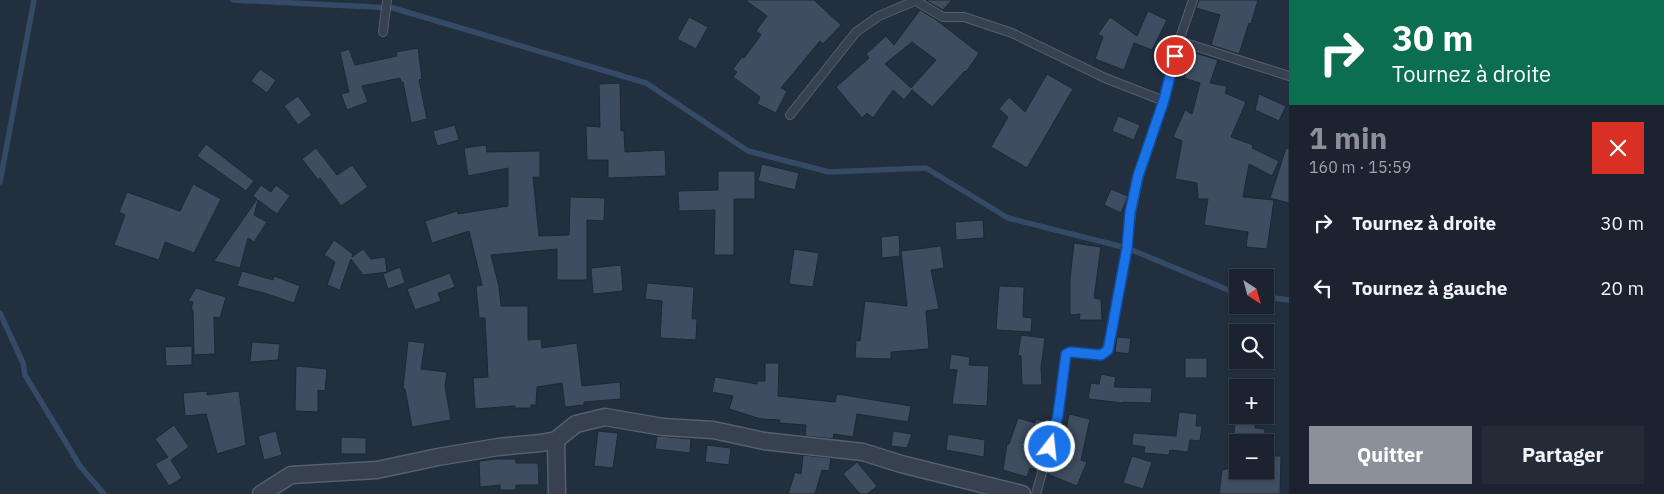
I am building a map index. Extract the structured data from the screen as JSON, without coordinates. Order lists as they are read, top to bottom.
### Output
{
  "north": "bottom right",
  "page": {
    "turn": ["30 m", "Tournez à droite"],
    "heading": ["1 min", "160 m · 15:59"],
    "list": [
      {
        "name": "Tournez à droite",
        "value": "30 m"
      },
      {
        "name": "Tournez à gauche",
        "value": "20 m"
      }
    ],
    "map_buttons": ["+", "−"],
    "buttons": ["Quitter", "Partager"]
  }
}
